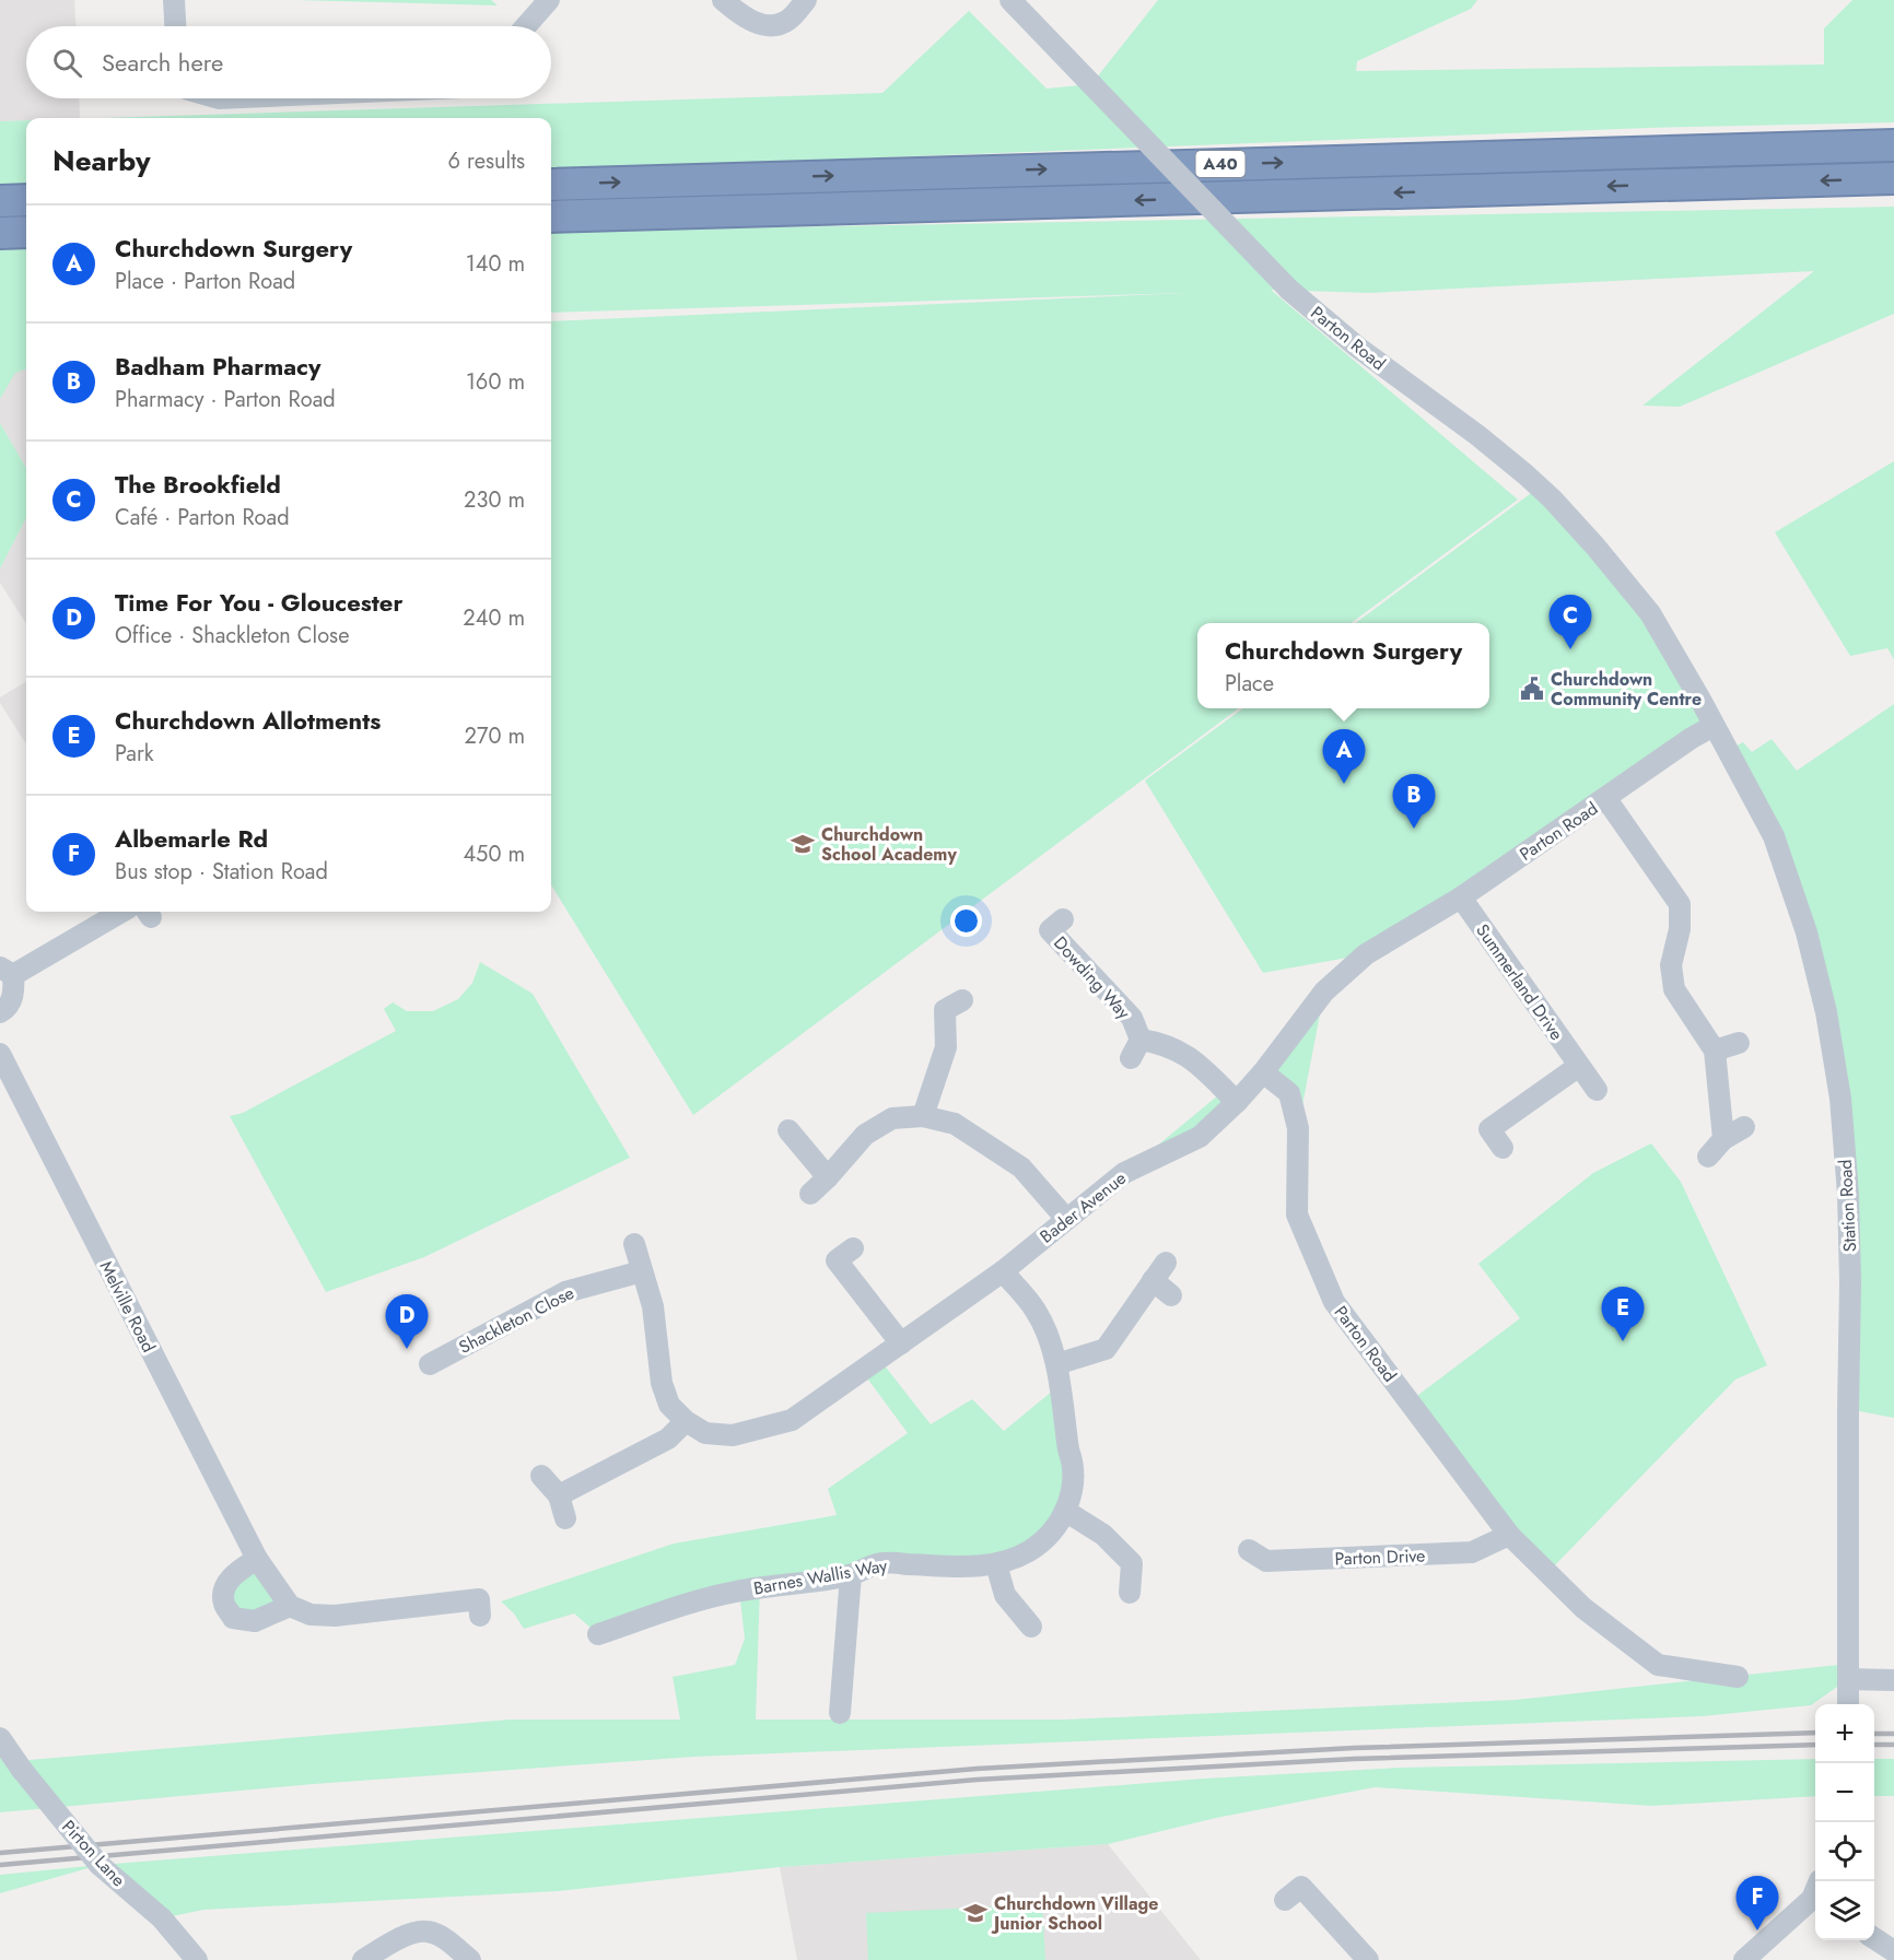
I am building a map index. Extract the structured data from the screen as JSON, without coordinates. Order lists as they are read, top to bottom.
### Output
{
  "streets": {
    "highway": ["A40"],
    "street": [
      "Parton Road",
      "Dowding Way",
      "Summerland Drive",
      "Station Road",
      "Bader Avenue",
      "Melville Road",
      "Shackleton Close",
      "Parton Drive",
      "Barnes Wallis Way",
      "Pirton Lane"
    ]
  },
  "crossings": [
    ["Parton Road", "Summerland Drive"],
    ["Parton Road", "Station Road"],
    ["Parton Road", "Bader Avenue"],
    ["Parton Road", "Parton Drive"],
    ["Dowding Way", "Bader Avenue"],
    ["Bader Avenue", "Shackleton Close"],
    ["Bader Avenue", "Barnes Wallis Way"]
  ],
  "places": {
    "public building": ["Churchdown Community Centre"],
    "school or university": ["Churchdown School Academy", "Churchdown Village Junior School"]
  },
  "page": {
    "search": "Search here",
    "heading": ["Nearby", "6 results"],
    "list": [
      {
        "mark": "A",
        "name": "Churchdown Surgery",
        "note": "Place · Parton Road",
        "value": "140 m"
      },
      {
        "mark": "B",
        "name": "Badham Pharmacy",
        "note": "Pharmacy · Parton Road",
        "value": "160 m"
      },
      {
        "mark": "C",
        "name": "The Brookfield",
        "note": "Café · Parton Road",
        "value": "230 m"
      },
      {
        "mark": "D",
        "name": "Time For You - Gloucester",
        "note": "Office · Shackleton Close",
        "value": "240 m"
      },
      {
        "mark": "E",
        "name": "Churchdown Allotments",
        "note": "Park",
        "value": "270 m"
      },
      {
        "mark": "F",
        "name": "Albemarle Rd",
        "note": "Bus stop · Station Road",
        "value": "450 m"
      }
    ],
    "pins": [
      "C",
      "A",
      "B",
      "E",
      "D",
      "F"
    ],
    "popup": ["Churchdown Surgery", "Place"],
    "map_buttons": ["+", "−"]
  }
}
